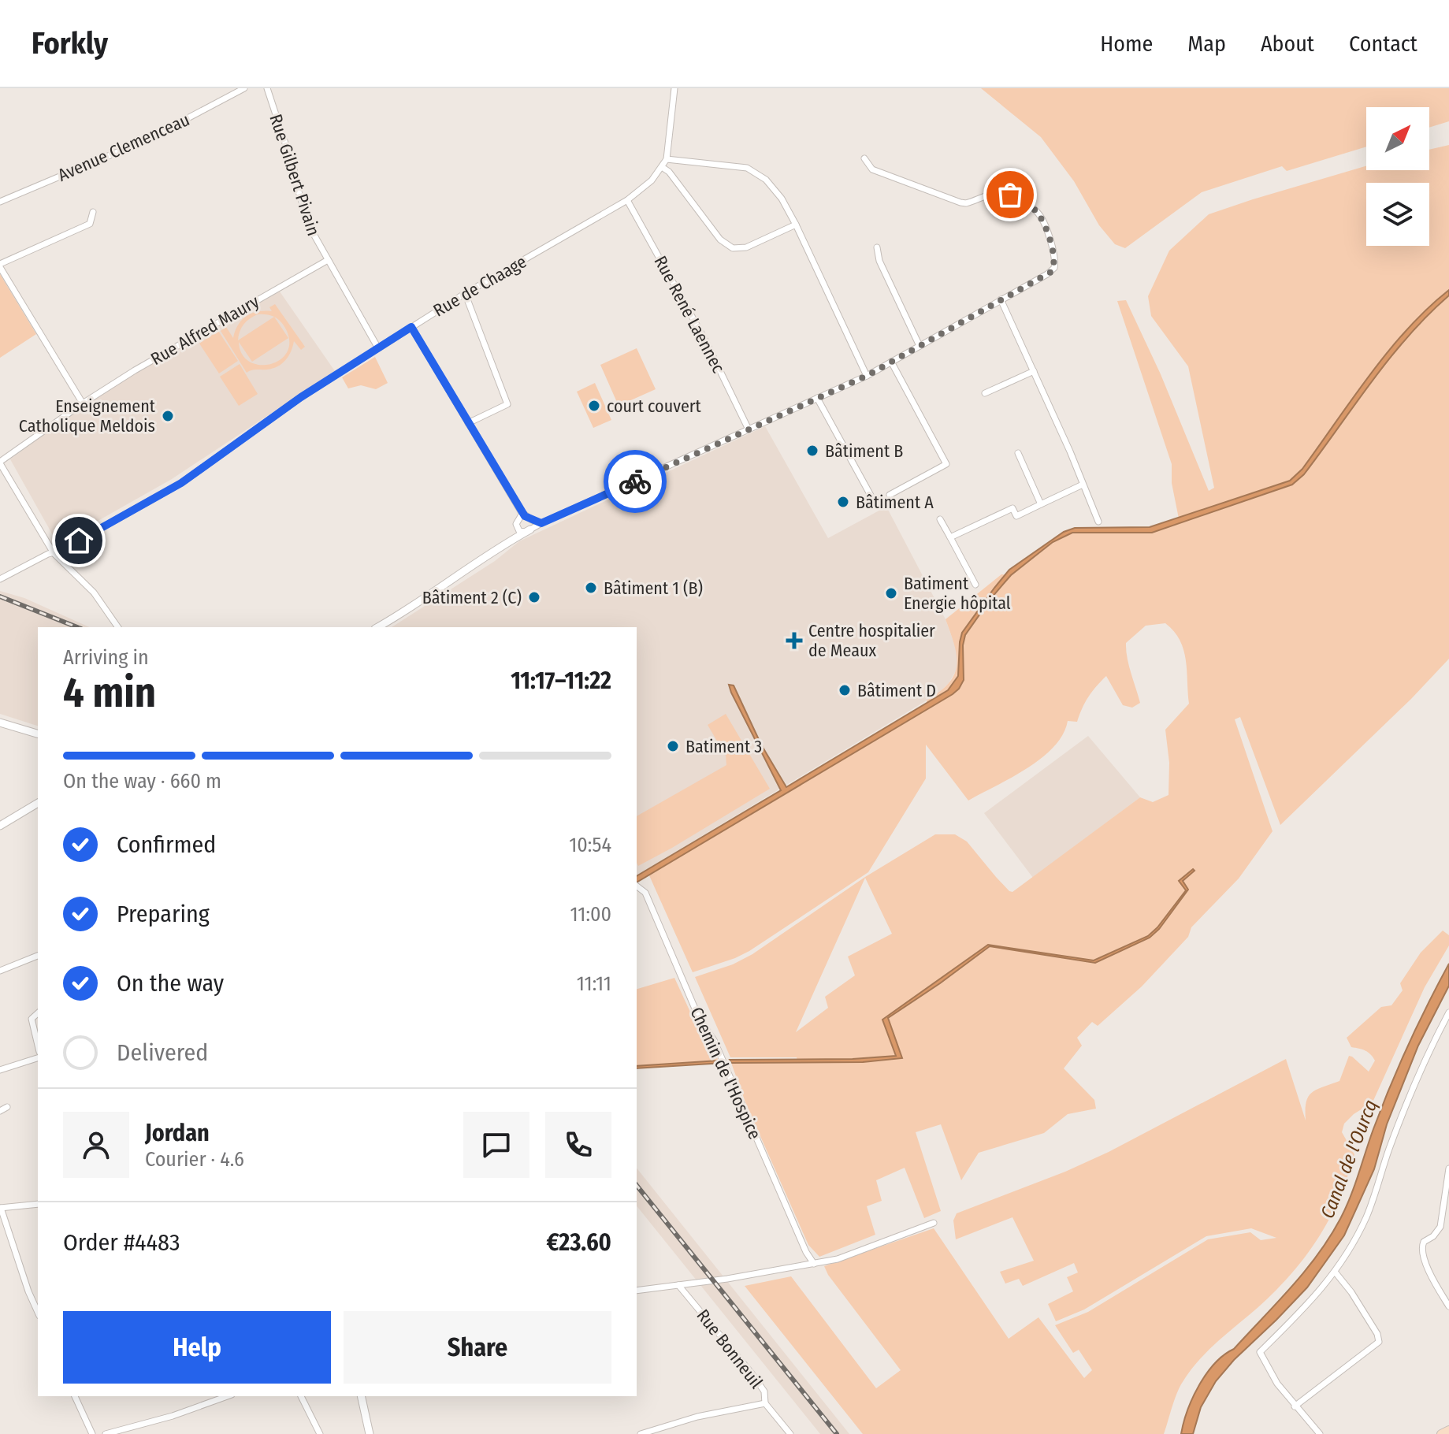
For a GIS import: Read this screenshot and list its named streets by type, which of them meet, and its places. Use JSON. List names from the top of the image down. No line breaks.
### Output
{"streets":{"street":["Avenue Clemenceau","Rue Gilbert Pivain","Rue de Chaage","Rue René Laennec","Rue Alfred Maury","Chemin de l'Hospice","Rue Bonneuil"]},"crossings":[["Rue Gilbert Pivain","Rue Alfred Maury"],["Rue de Chaage","Rue René Laennec"]],"water":["Canal de l'Ourcq"],"places":{"other":["court couvert","Enseignement Catholique Meldois","Bâtiment B","Bâtiment A","Bâtiment 1 (B)","Batiment Energie hôpital","Bâtiment 2 (C)","Bâtiment D","Batiment 3"],"health":["Centre hospitalier de Meaux"]},"north":"top right","page":{"header":"Forkly","nav":["Home","Map","About","Contact"],"heading":["4 min","Arriving in","11:17–11:22"],"panel":["Jordan","Courier · 4.6","Order #4483","€23.60"],"bar":"On the way · 660 m","list":[["Confirmed","10:54"],["Preparing","11:00"],["On the way","11:11"],"Delivered"],"buttons":["Help","Share"]}}
